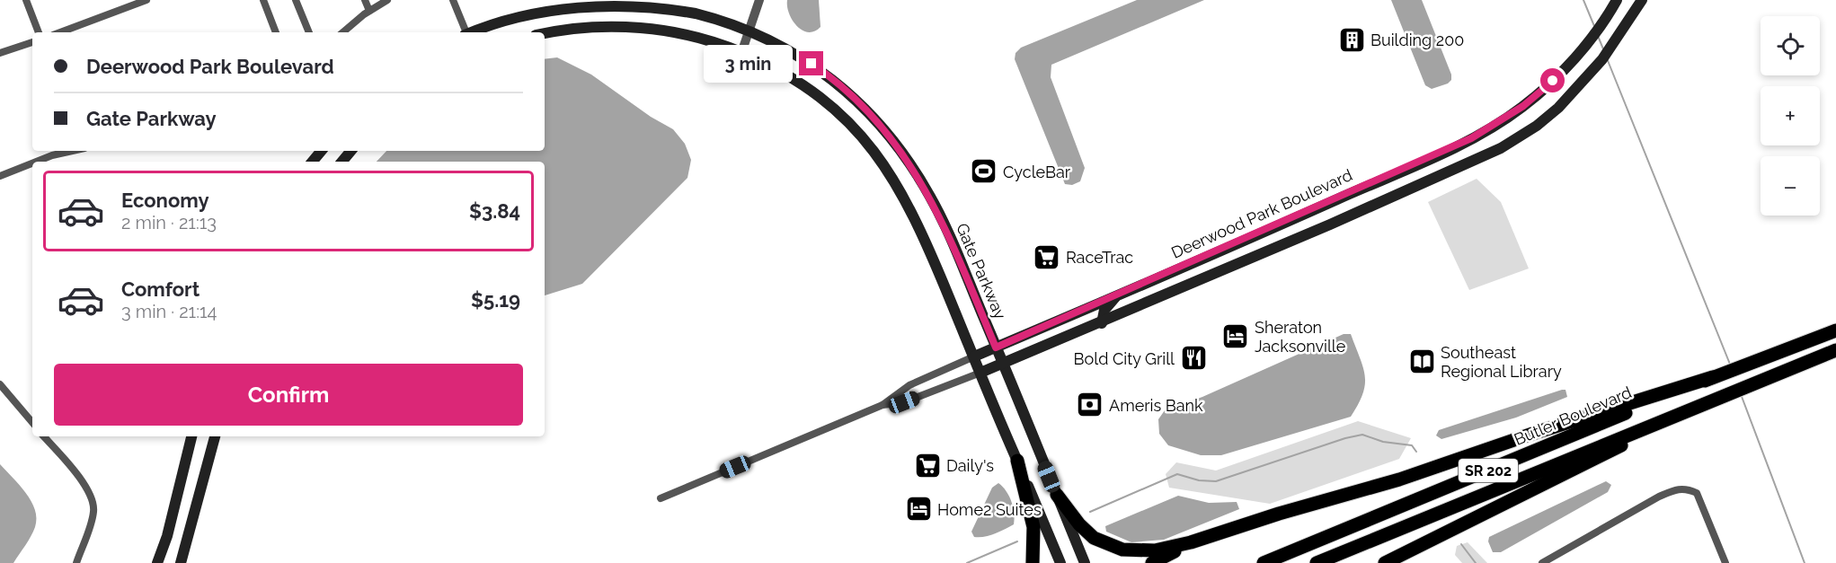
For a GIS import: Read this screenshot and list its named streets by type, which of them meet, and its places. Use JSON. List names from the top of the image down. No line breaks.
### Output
{"streets":{"highway":["Butler Boulevard","SR 202"],"main road":["Deerwood Park Boulevard","Gate Parkway"]},"crossings":[["Deerwood Park Boulevard","Gate Parkway"]],"places":{"building":["Building 200"],"sports":["CycleBar"],"supermarket":["RaceTrac","Daily's"],"hotel":["Sheraton Jacksonville","Home2 Suites"],"restaurant":["Bold City Grill"],"library":["Southeast Regional Library"],"bank":["Ameris Bank"]},"page":{"map_buttons":["+","−"],"banner":["Deerwood Park Boulevard","Gate Parkway"],"bubble":"3 min","list":[{"name":"Economy","note":"2 min · 21:13","value":"$3.84"},{"name":"Comfort","note":"3 min · 21:14","value":"$5.19"}],"buttons":"Confirm"}}
